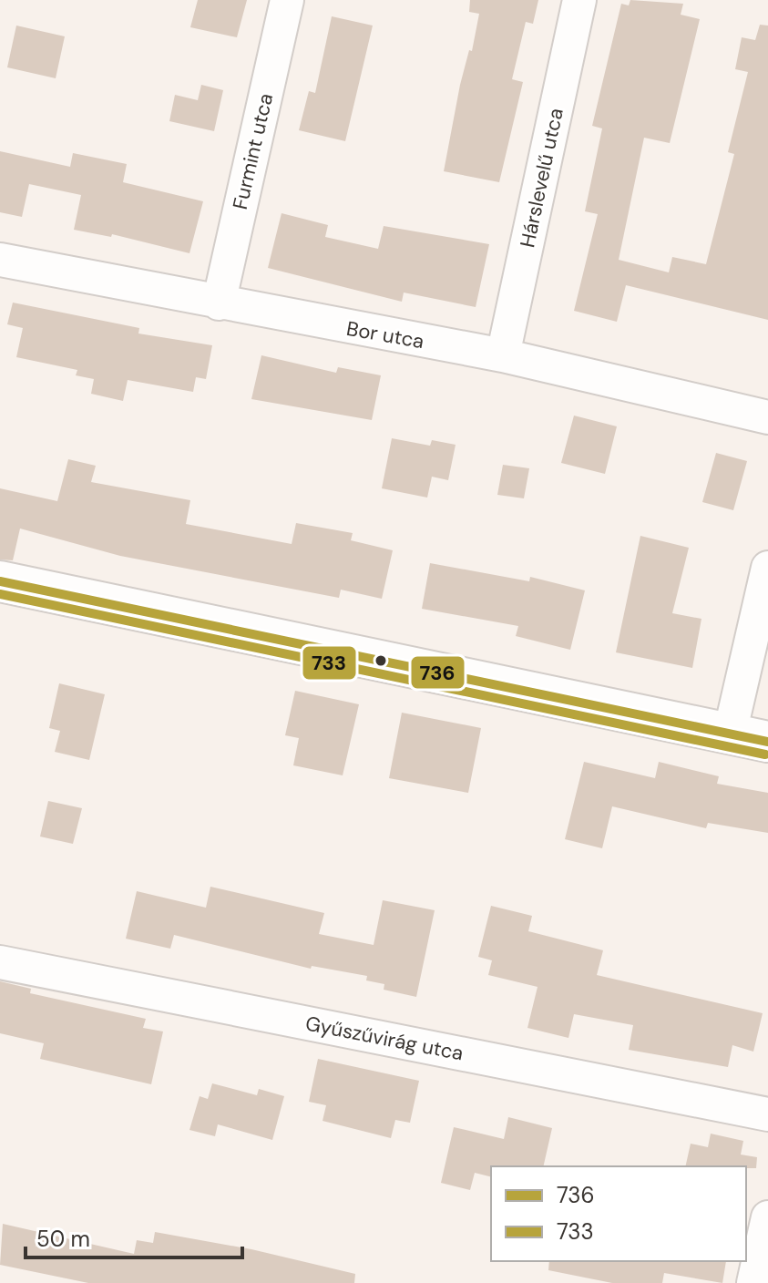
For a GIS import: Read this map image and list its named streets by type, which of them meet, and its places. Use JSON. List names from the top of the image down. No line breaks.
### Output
{"streets":{"street":["Furmint utca","Hárslevelű utca","Bor utca","Gyűszűvirág utca"]},"crossings":[["Furmint utca","Bor utca"],["Hárslevelű utca","Bor utca"]],"lines":["transit line 736","transit line 733"],"legend":["736","733"],"scale_bar":"50 m"}
